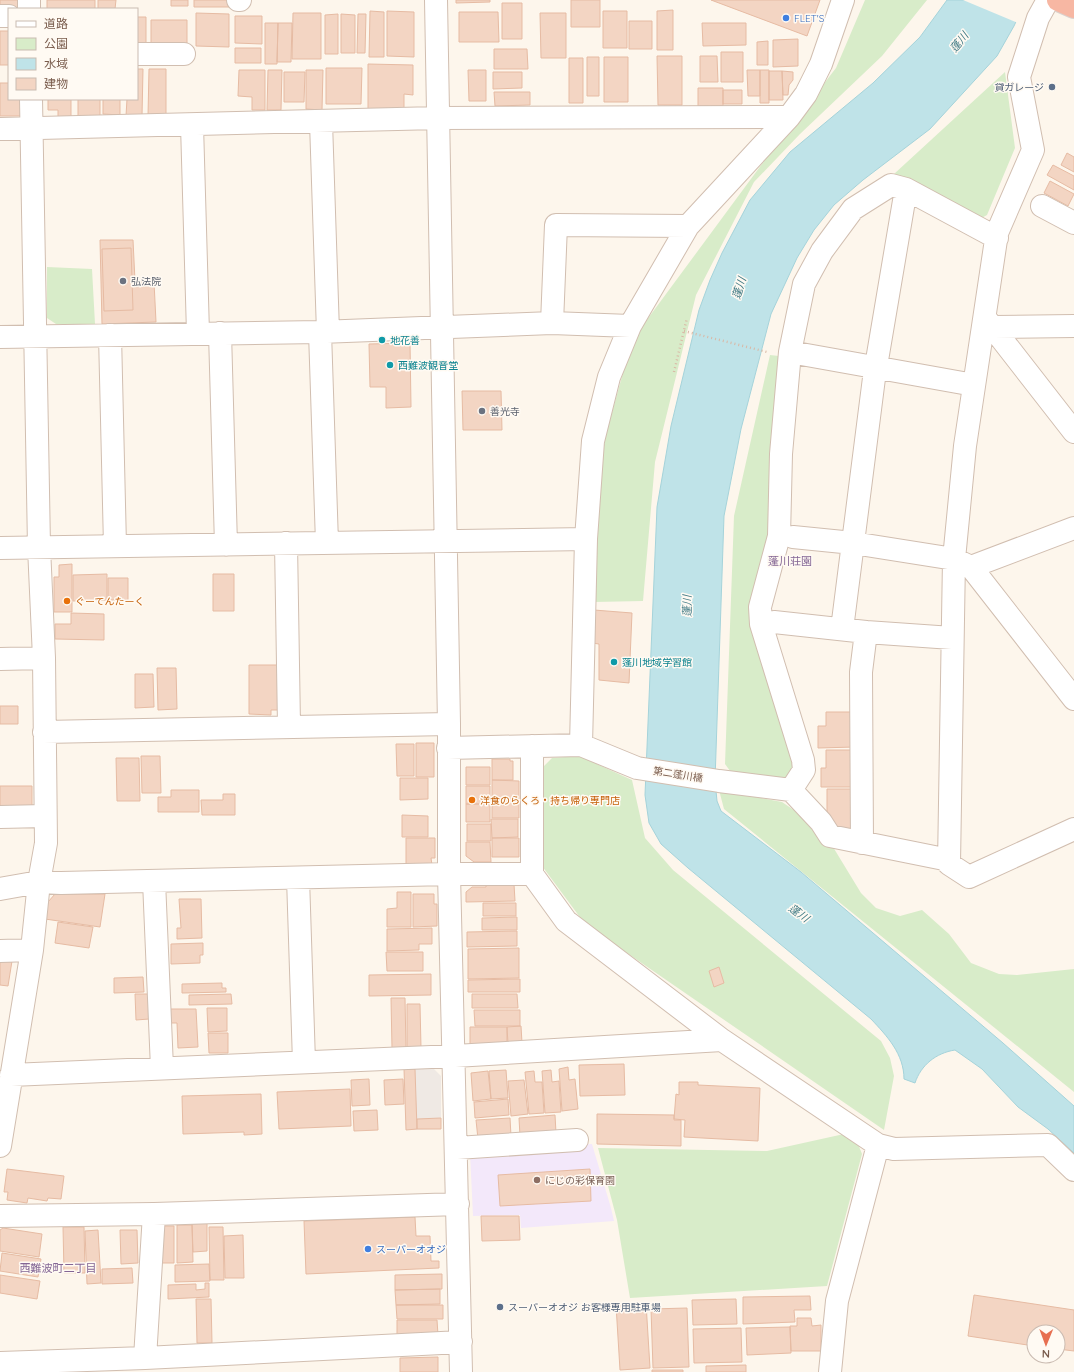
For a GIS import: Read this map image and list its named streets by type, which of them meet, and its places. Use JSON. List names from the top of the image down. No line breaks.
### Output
{"streets":{"street":["第二蓬川橋"]},"districts":["蓬川荘園","西難波町二丁目"],"water":["蓬川"],"places":["FLET'S","貸ガレージ","弘法院","地花善","西難波観音堂","善光寺","ぐーてんたーく","蓬川地域学習館","洋食のらくろ・持ち帰り専門店","にじの彩保育園","スーパーオオジ","スーパーオオジ お客様専用駐車場"],"legend":["道路","公園","水域","建物"],"north":"bottom"}
